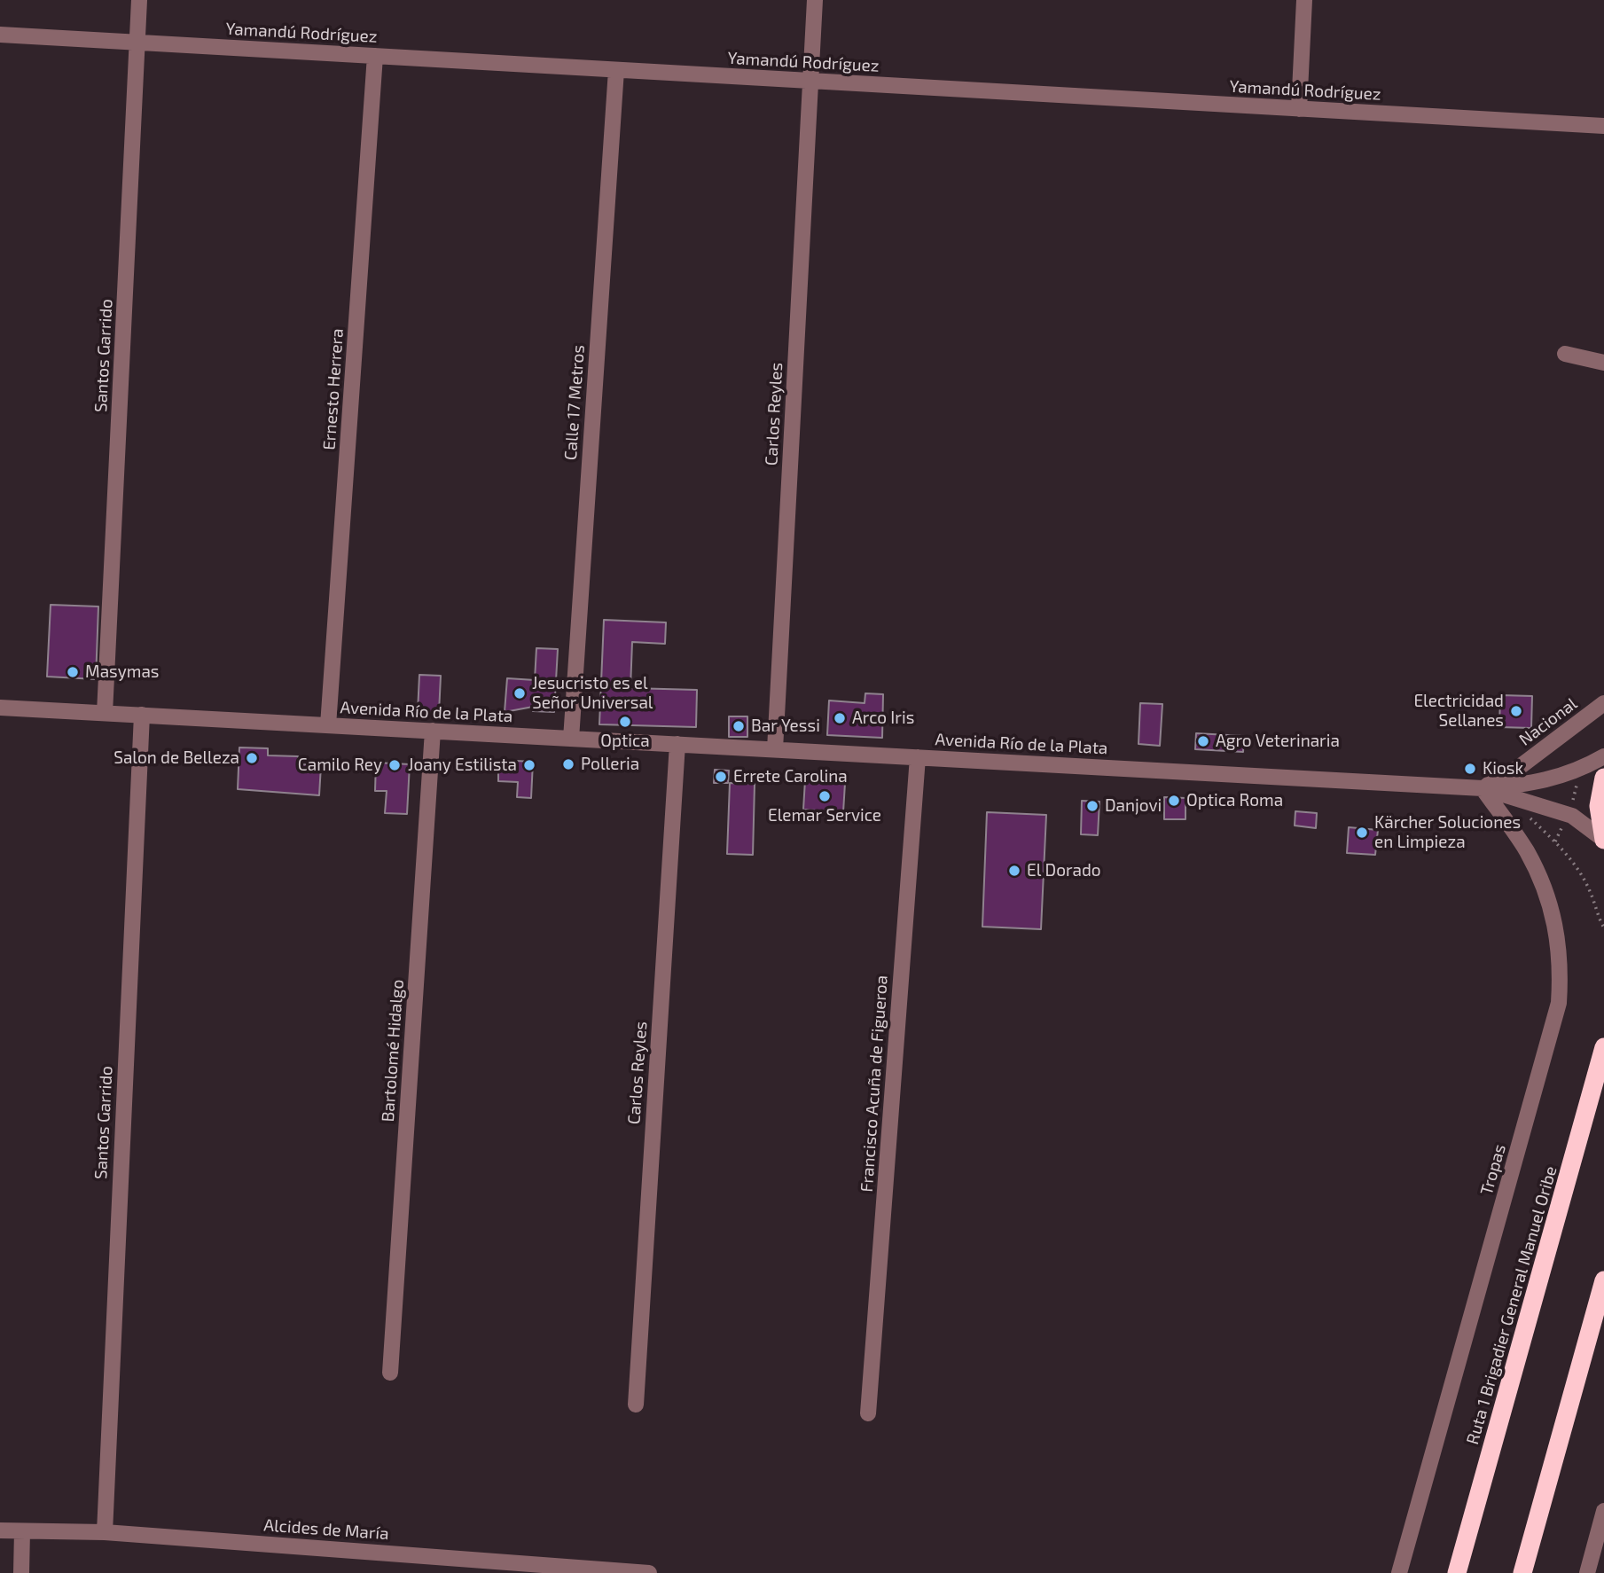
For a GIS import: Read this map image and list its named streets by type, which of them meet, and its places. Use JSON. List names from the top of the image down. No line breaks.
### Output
{"streets":{"highway":["Ruta 1 Brigadier General Manuel Oribe"],"street":["Yamandú Rodríguez","Santos Garrido","Ernesto Herrera","Calle 17 Metros","Carlos Reyles","Avenida Río de la Plata","Nacional","Bartolomé Hidalgo","Francisco Acuña de Figueroa","Tropas","Alcides de María"]},"crossings":[["Yamandú Rodríguez","Santos Garrido"],["Yamandú Rodríguez","Ernesto Herrera"],["Yamandú Rodríguez","Calle 17 Metros"],["Yamandú Rodríguez","Carlos Reyles"],["Santos Garrido","Avenida Río de la Plata"],["Santos Garrido","Alcides de María"],["Ernesto Herrera","Avenida Río de la Plata"],["Calle 17 Metros","Avenida Río de la Plata"],["Carlos Reyles","Avenida Río de la Plata"],["Avenida Río de la Plata","Nacional"],["Avenida Río de la Plata","Bartolomé Hidalgo"],["Avenida Río de la Plata","Francisco Acuña de Figueroa"],["Avenida Río de la Plata","Tropas"],["Nacional","Tropas"]],"places":["Masymas","Jesucristo es el Señor Universal","Electricidad Sellanes","Arco Iris","Optica","Bar Yessi","Agro Veterinaria","Salon de Belleza","Polleria","Camilo Rey","Joany Estilista","Kiosk","Errete Carolina","Elemar Service","Optica Roma","Danjovi","Kärcher Soluciones en Limpieza","El Dorado"]}
